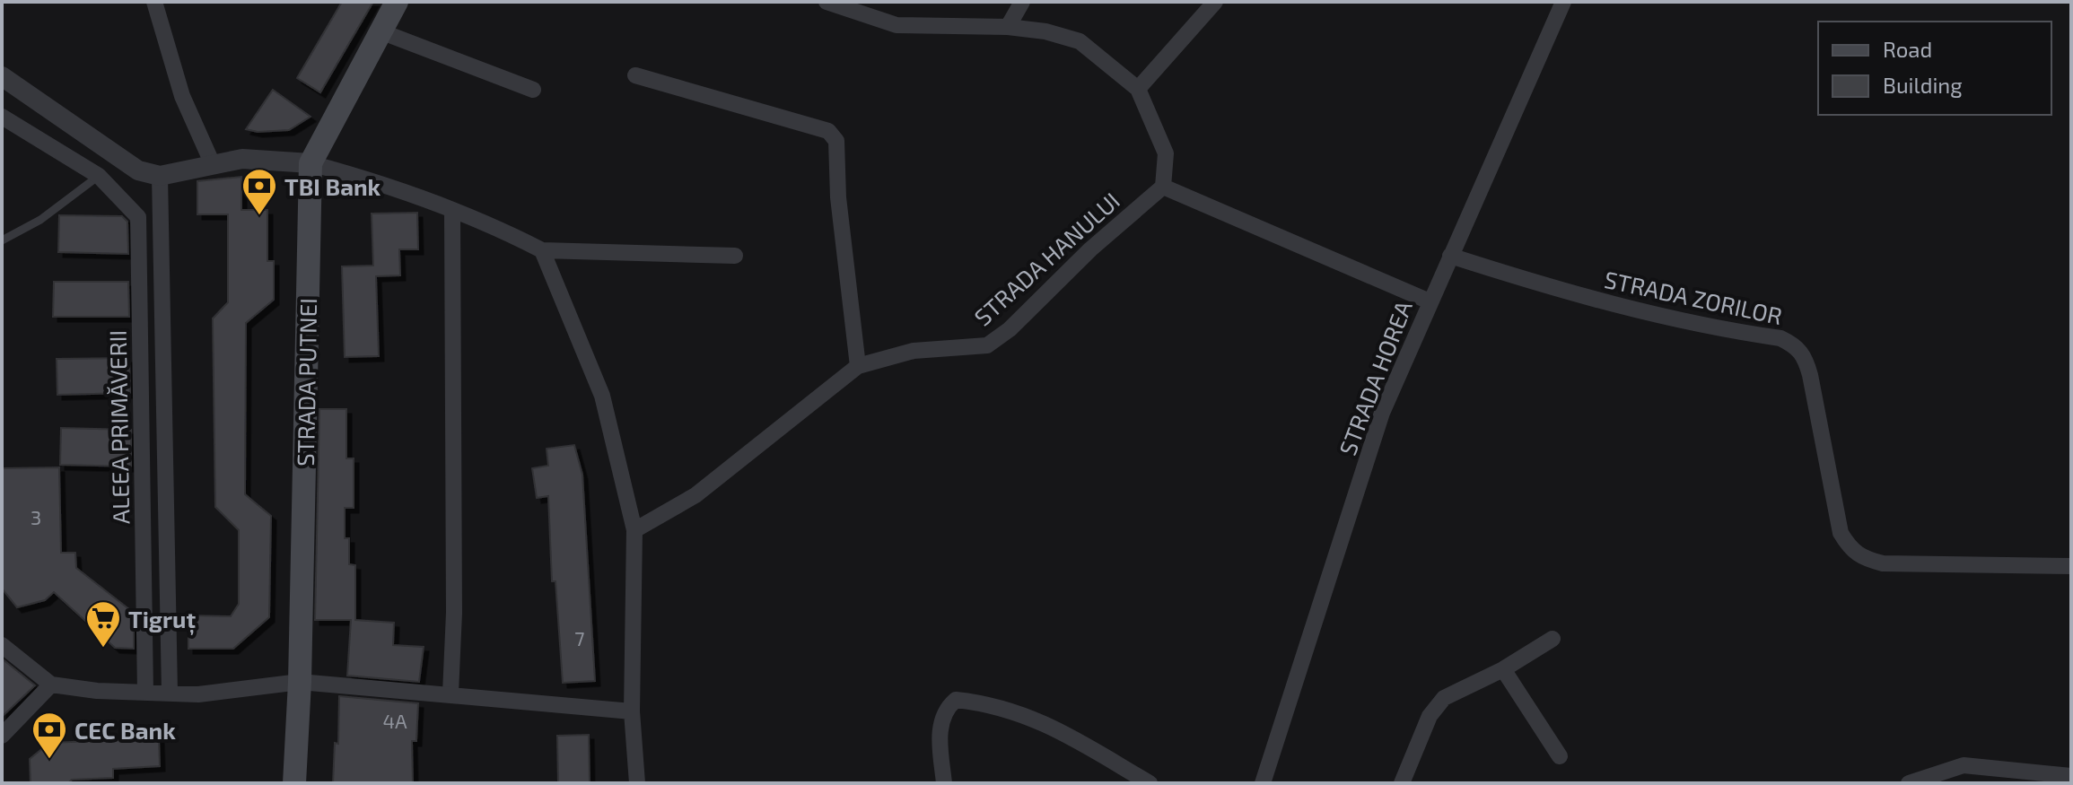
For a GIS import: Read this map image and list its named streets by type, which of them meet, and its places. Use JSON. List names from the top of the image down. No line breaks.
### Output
{"streets":{"main road":["STRADA PUTNEI"],"street":["STRADA HANULUI","STRADA ZORILOR","STRADA HOREA","ALEEA PRIMĂVERII"]},"crossings":[["STRADA ZORILOR","STRADA HOREA"]],"places":{"bank":["TBI Bank","CEC Bank"],"supermarket":["Tigruț"]},"house_numbers":["3","7","4A"],"legend":["Road","Building"]}
